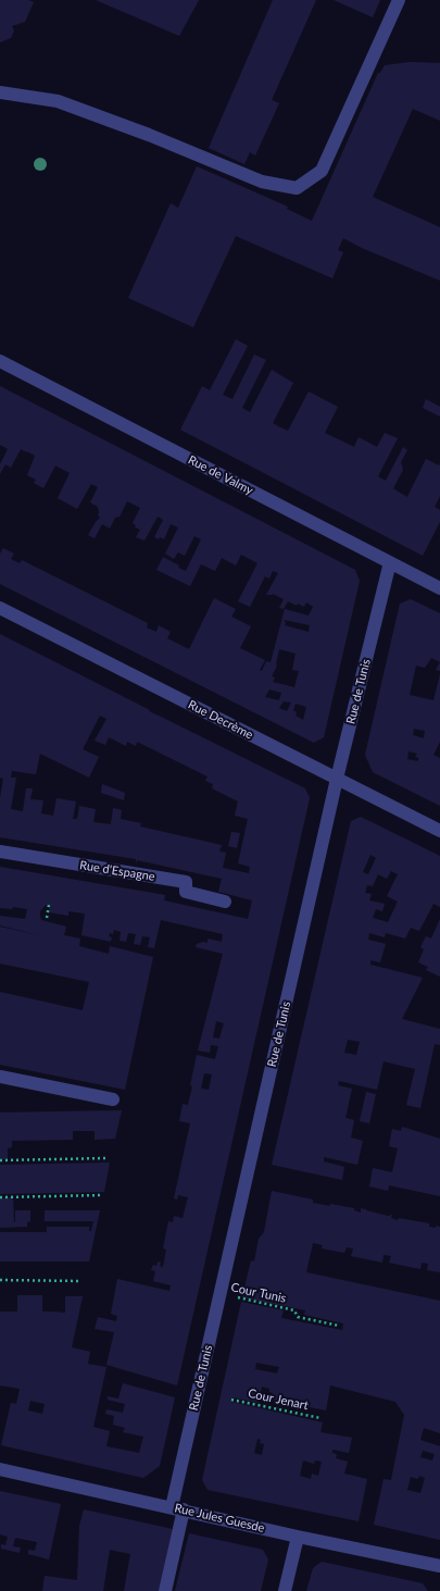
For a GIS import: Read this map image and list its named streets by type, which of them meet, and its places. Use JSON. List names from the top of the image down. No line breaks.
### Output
{"streets":{"street":["Rue de Valmy","Rue de Tunis","Rue Decrème","Rue d'Espagne","Rue Jules Guesde"],"path":["Cour Tunis","Cour Jenart"]},"crossings":[["Rue de Valmy","Rue de Tunis"],["Rue de Tunis","Rue Decrème"],["Rue de Tunis","Cour Tunis"],["Rue de Tunis","Rue Jules Guesde"]]}
